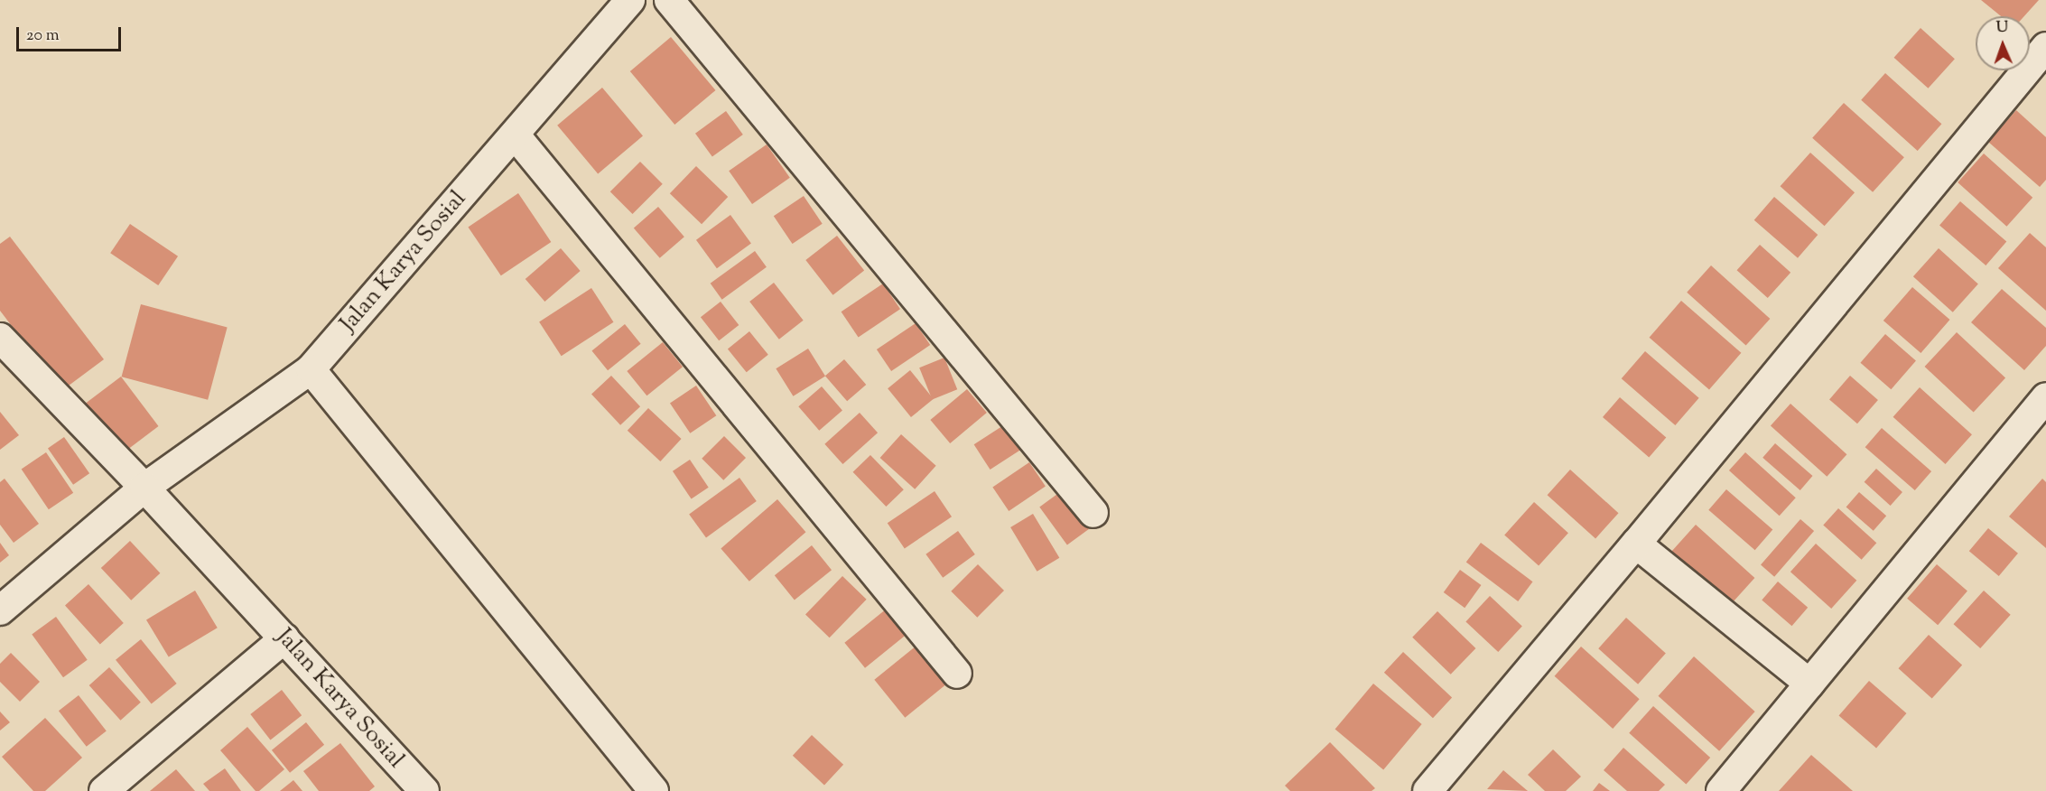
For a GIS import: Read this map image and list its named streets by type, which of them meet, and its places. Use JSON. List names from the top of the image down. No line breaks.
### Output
{"streets":{"street":["Jalan Karya Sosial"]},"scale_bar":"20 m","north":"top"}
